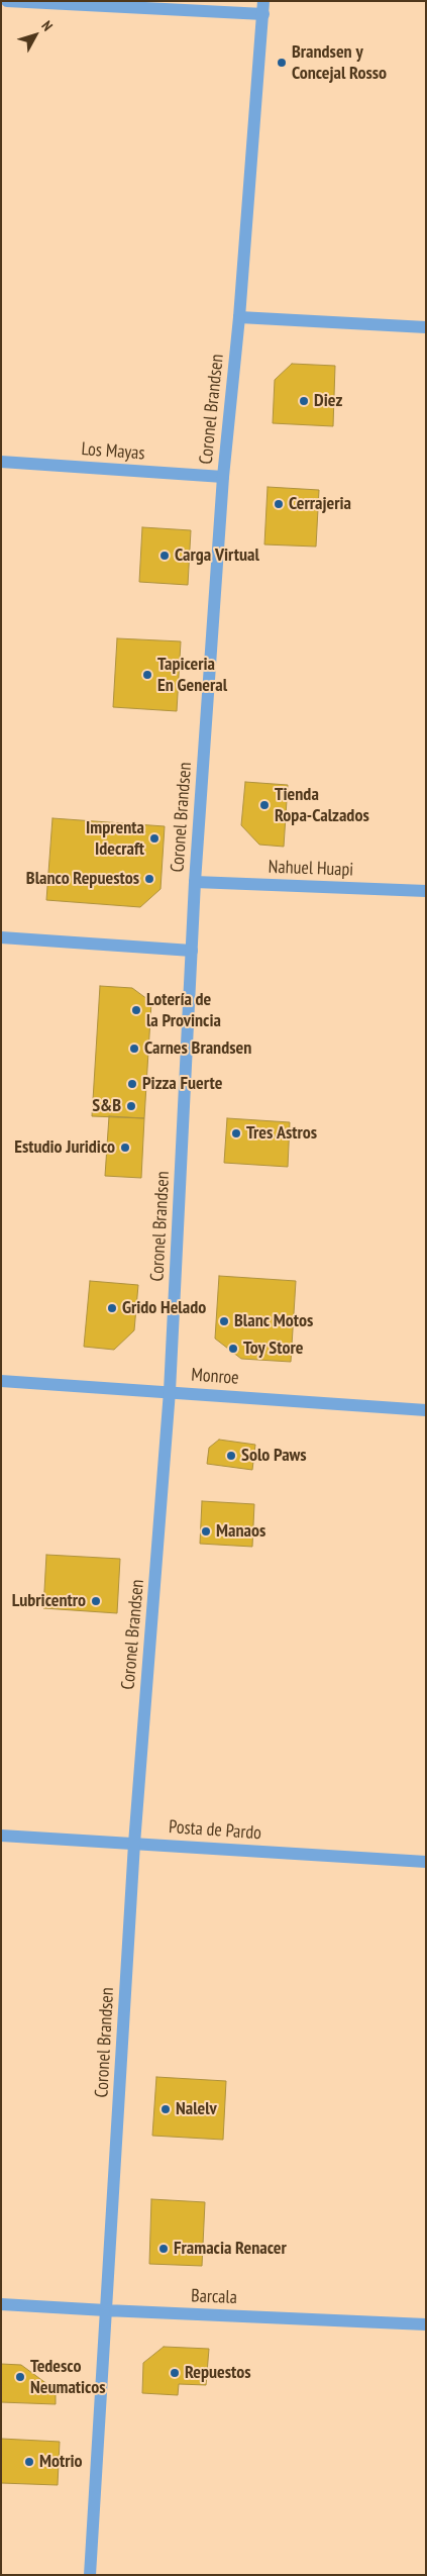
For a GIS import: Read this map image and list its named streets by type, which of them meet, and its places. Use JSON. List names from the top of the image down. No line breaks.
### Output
{"streets":{"street":["Coronel Brandsen","Los Mayas","Nahuel Huapi","Monroe","Posta de Pardo","Barcala"]},"crossings":[["Coronel Brandsen","Los Mayas"],["Coronel Brandsen","Nahuel Huapi"],["Coronel Brandsen","Monroe"],["Coronel Brandsen","Posta de Pardo"],["Coronel Brandsen","Barcala"]],"places":["Brandsen y Concejal Rosso","Diez","Cerrajeria","Carga Virtual","Tapiceria En General","Tienda Ropa-Calzados","Imprenta Idecraft","Blanco Repuestos","Lotería de la Provincia","Carnes Brandsen","Pizza Fuerte","S&B","Tres Astros","Estudio Juridico","Grido Helado","Blanc Motos","Toy Store","Solo Paws","Manaos","Lubricentro","Nalelv","Framacia Renacer","Repuestos","Tedesco Neumaticos","Motrio"],"north":"top right"}
